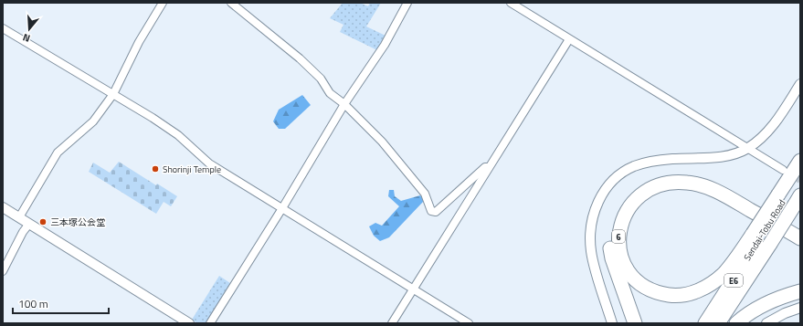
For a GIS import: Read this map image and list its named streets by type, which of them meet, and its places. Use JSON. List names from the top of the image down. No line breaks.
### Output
{"streets":{"highway":["Sendai-Tobu Road","6","E6"]},"crossings":[["Sendai-Tobu Road","6"]],"places":["Shorinji Temple","三本塚公会堂"],"scale_bar":"100 m","north":"bottom"}
